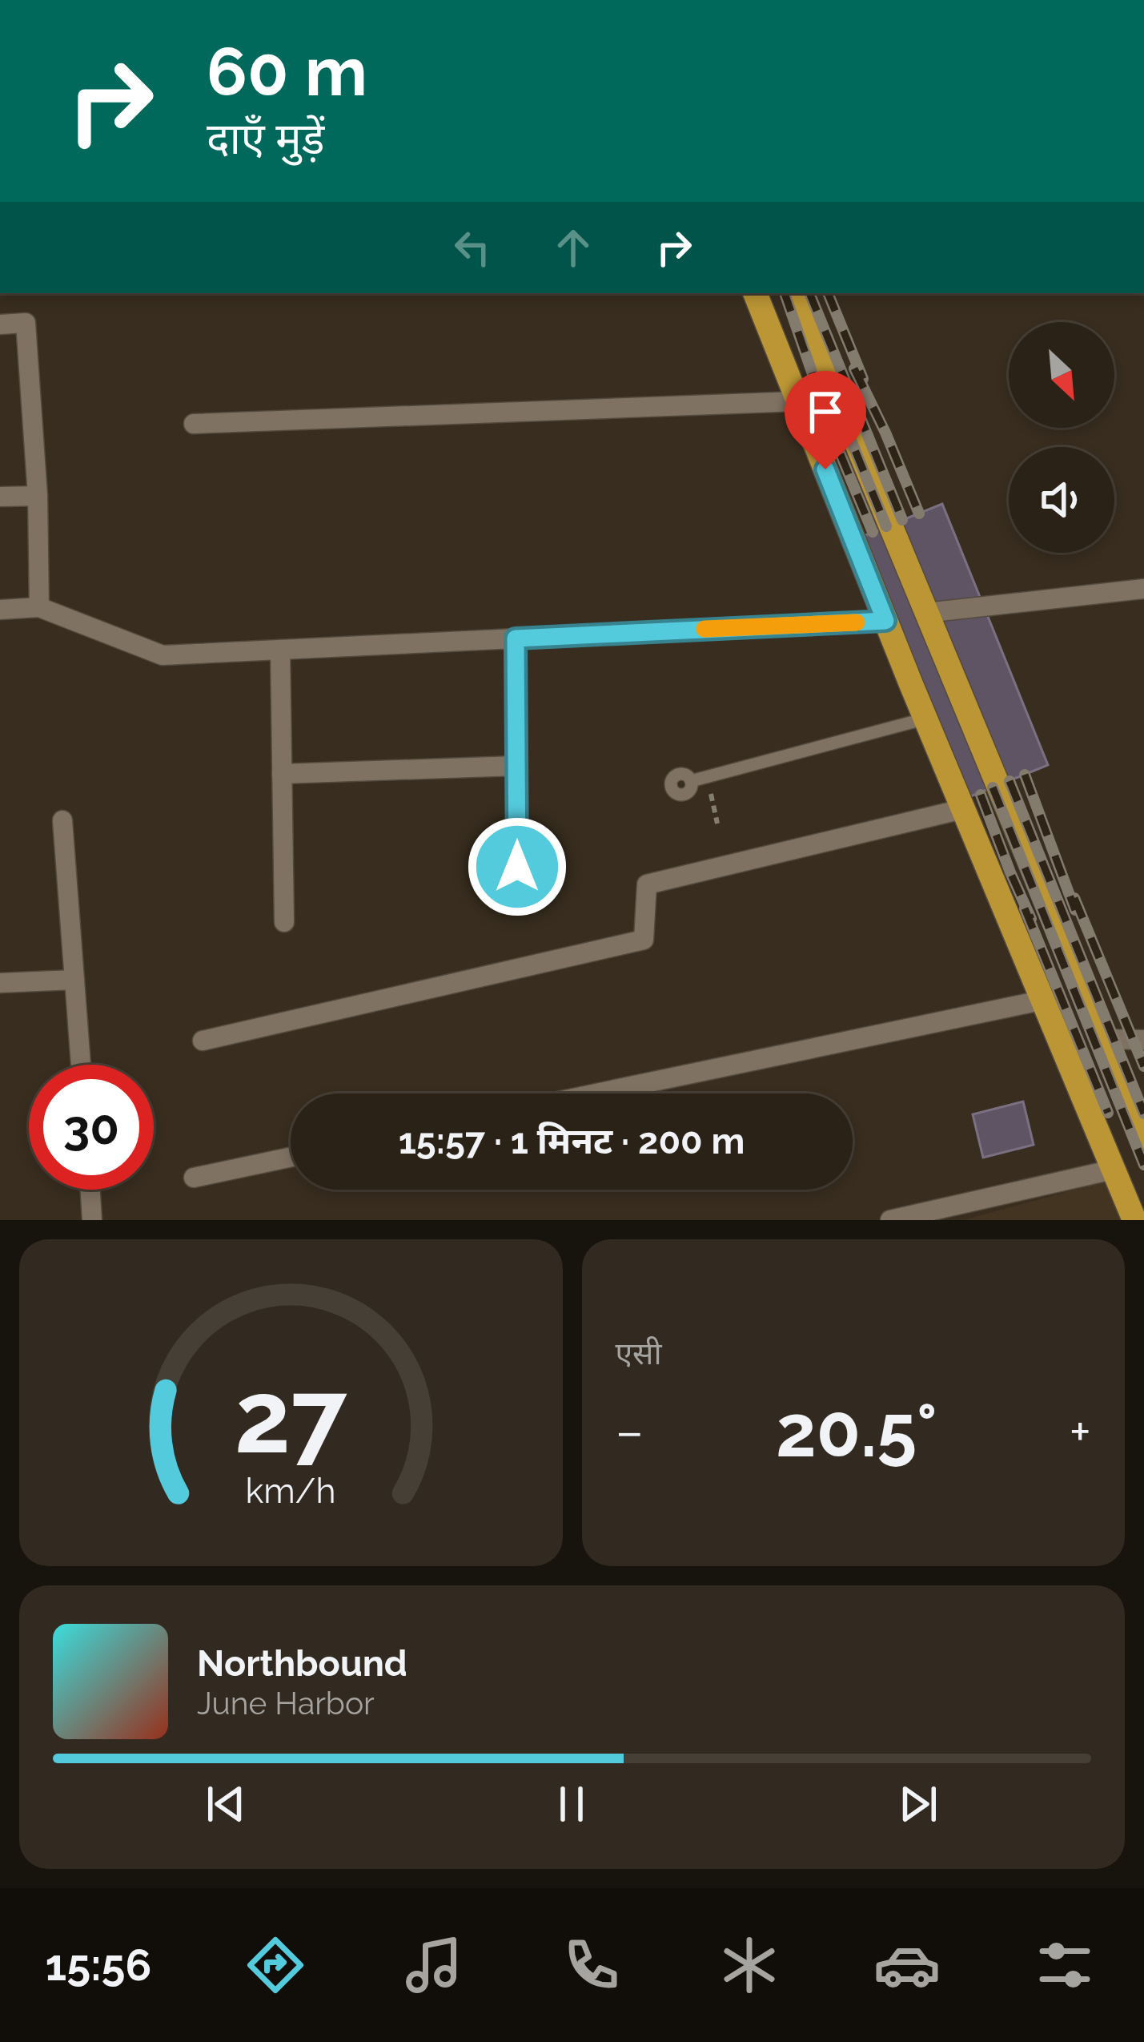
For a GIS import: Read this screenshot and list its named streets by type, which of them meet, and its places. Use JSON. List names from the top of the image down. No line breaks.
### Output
{"north":"bottom right","page":{"turn":["60 m","दाएँ मुड़ें"],"limit":"30","trip":"15:57 · 1 मिनट · 200 m","tile":"एसी","heat":["−","20.5°","+"],"song":["Northbound","June Harbor"],"tabs":"15:56","gauge":["27","km/h"]}}
